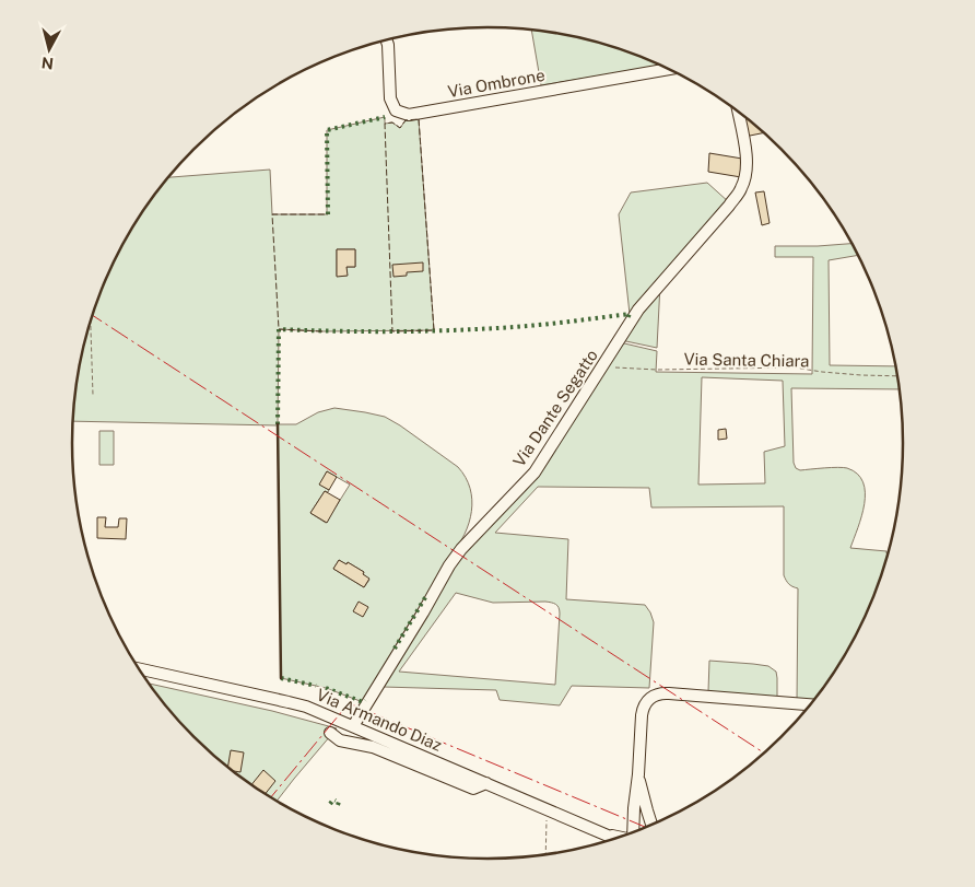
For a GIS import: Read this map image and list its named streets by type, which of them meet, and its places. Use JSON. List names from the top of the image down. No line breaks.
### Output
{"streets":{"street":["Via Ombrone","Via Dante Segatto","Via Armando Diaz"],"path":["Via Santa Chiara"]},"crossings":[["Via Dante Segatto","Via Armando Diaz"]],"north":"bottom"}
